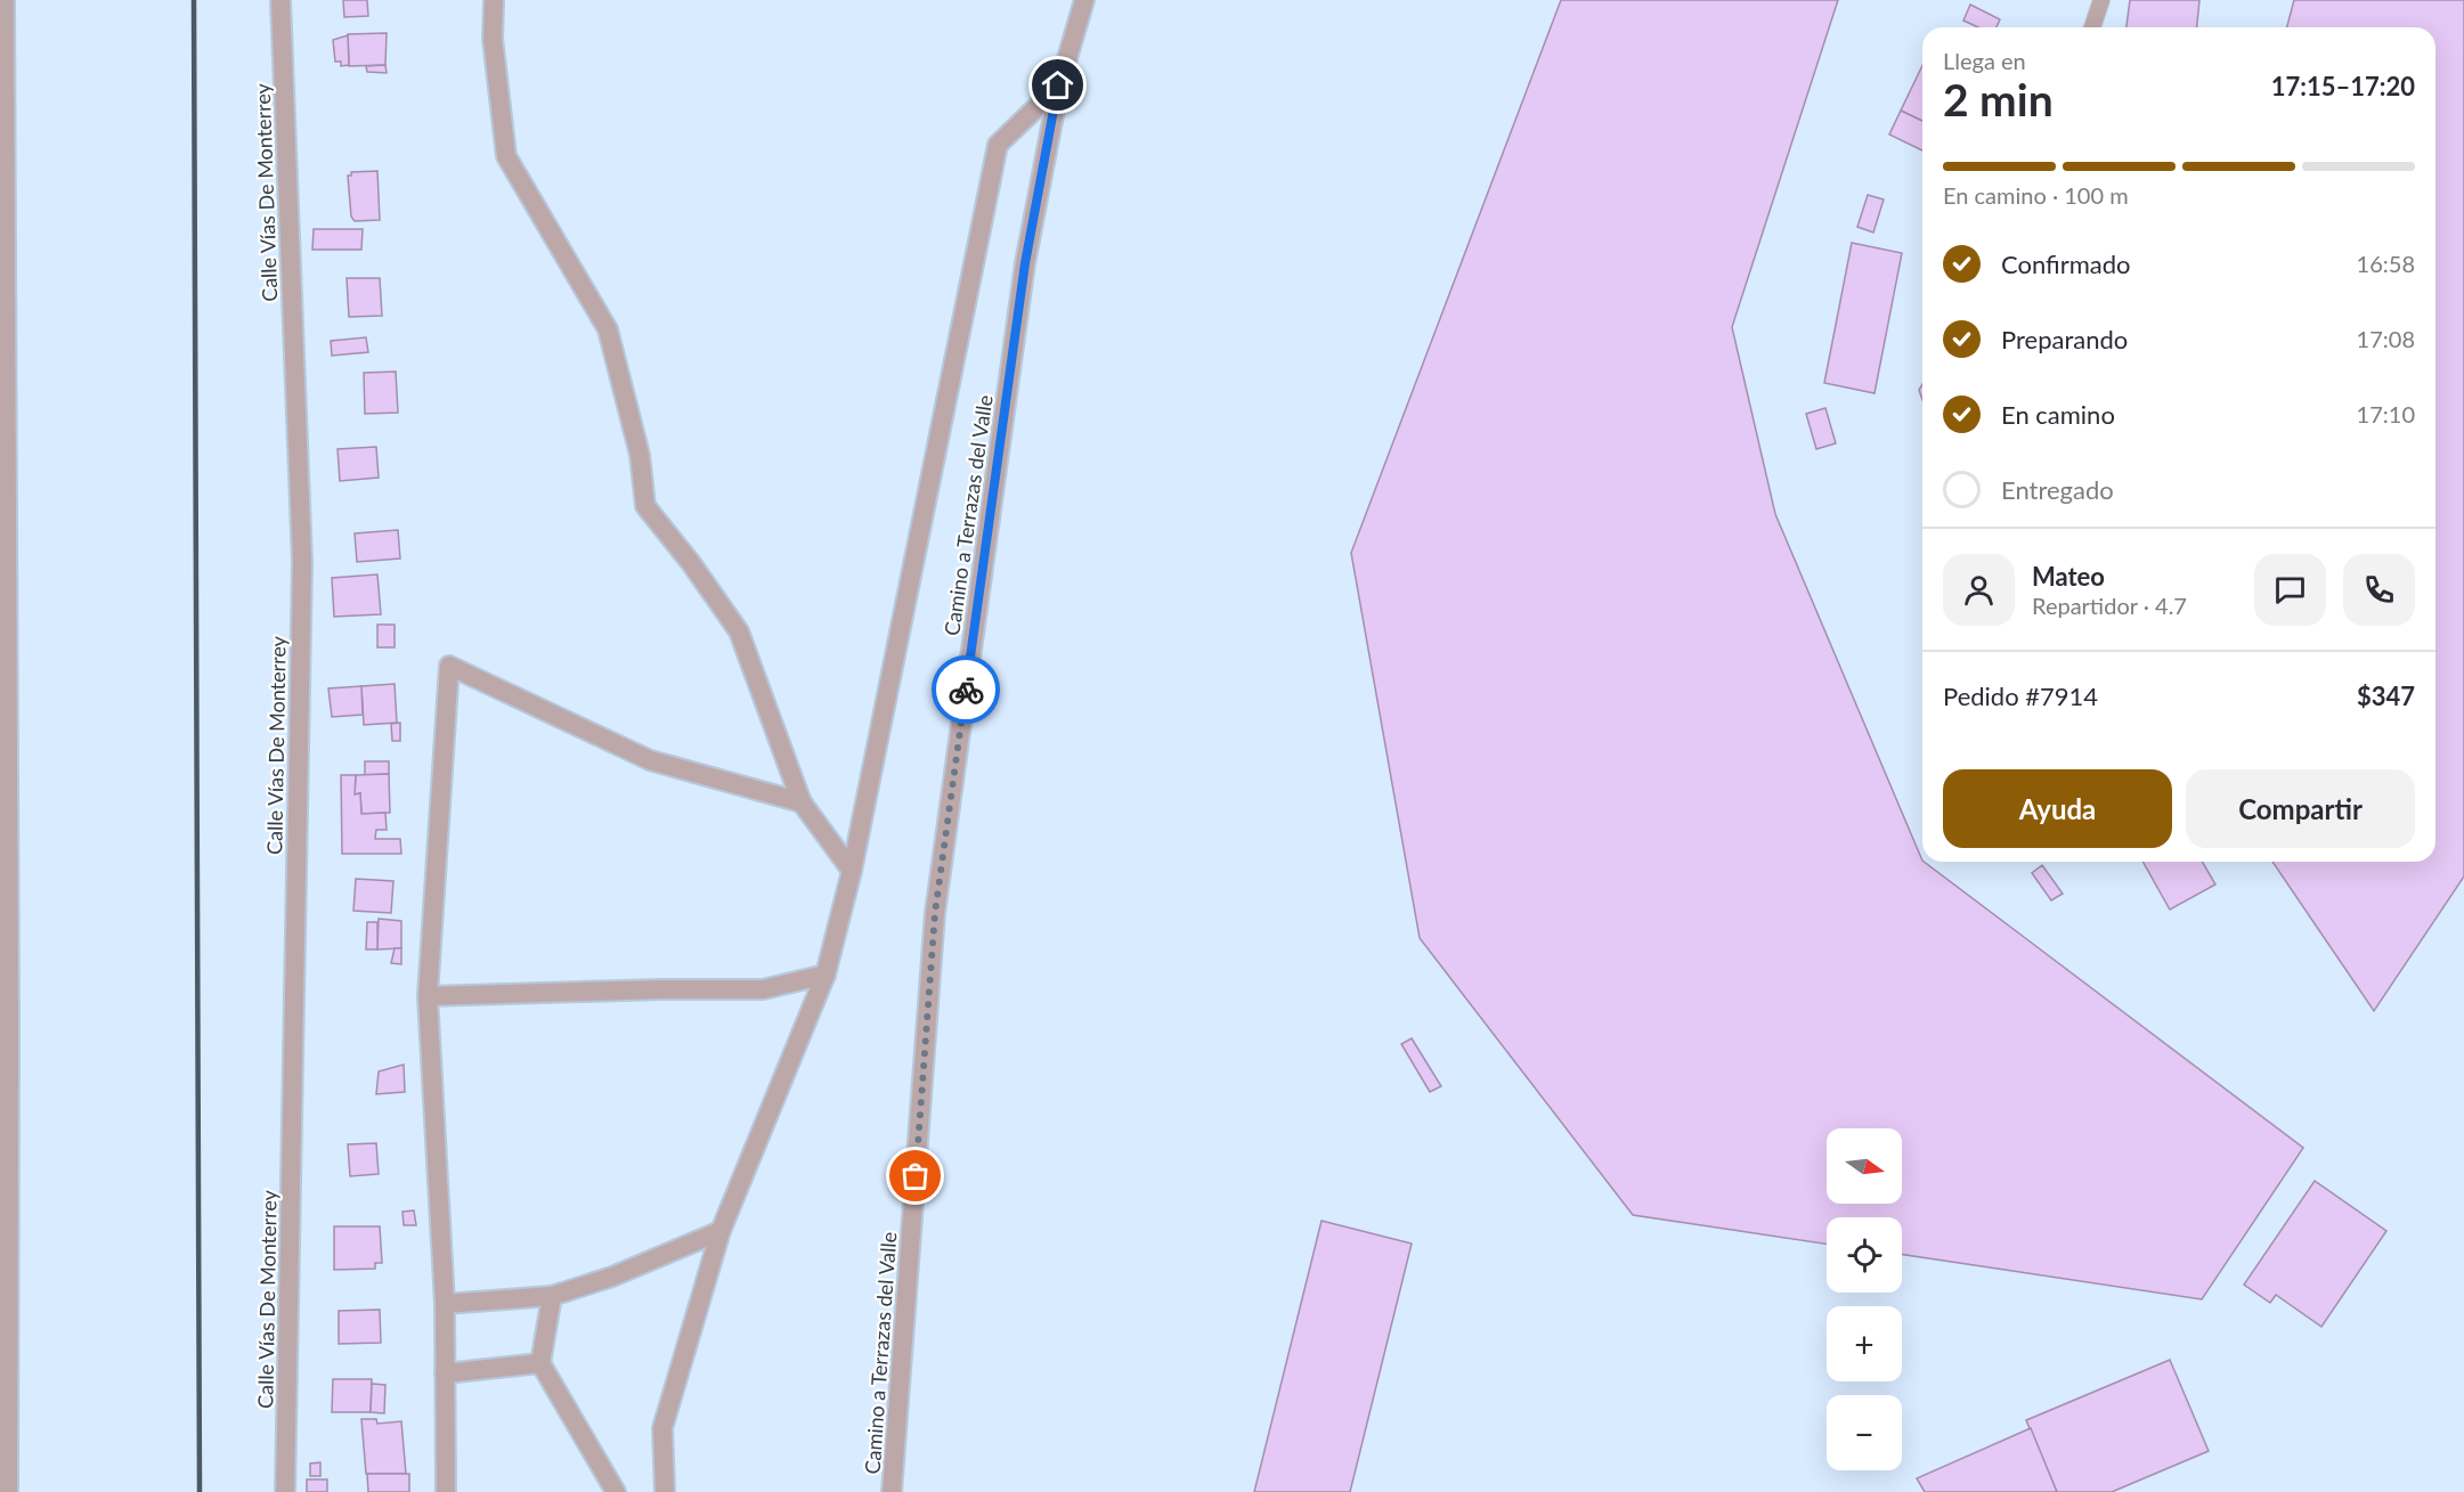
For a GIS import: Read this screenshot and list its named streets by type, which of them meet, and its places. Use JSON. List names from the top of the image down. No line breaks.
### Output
{"streets":{"street":["Calle Vías De Monterrey","Camino a Terrazas del Valle"]},"north":"right","page":{"heading":["2 min","Llega en","17:15–17:20"],"panel":["Mateo","Repartidor · 4.7","Pedido #7914","$347"],"bar":"En camino · 100 m","list":[["Confirmado","16:58"],["Preparando","17:08"],["En camino","17:10"],"Entregado"],"buttons":["Ayuda","Compartir"],"map_buttons":["+","−"]}}
